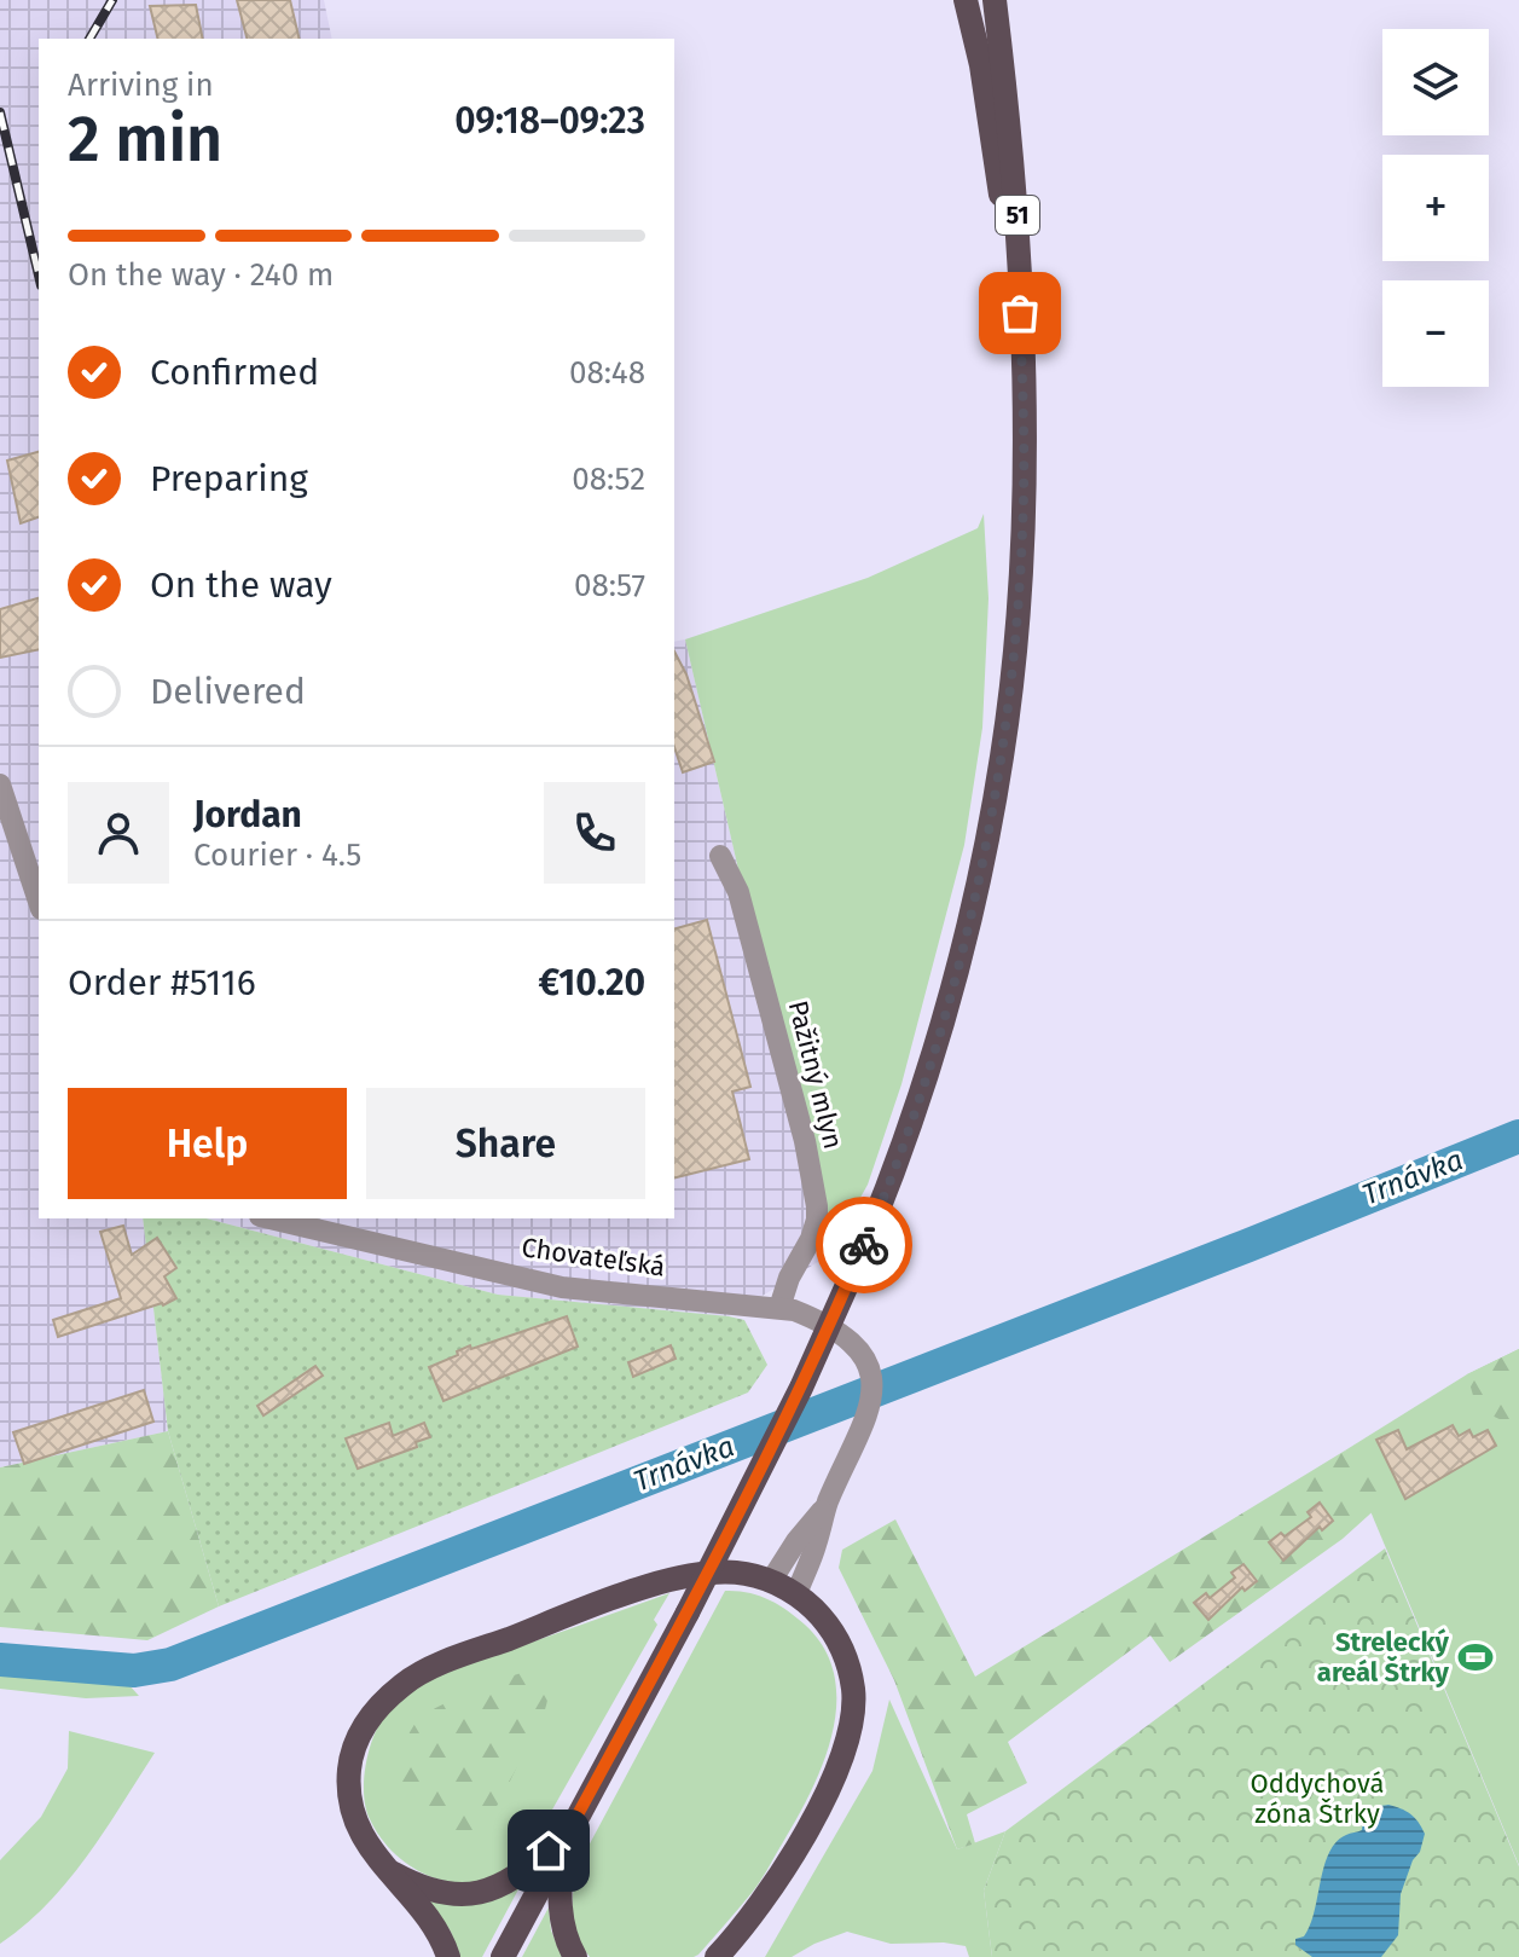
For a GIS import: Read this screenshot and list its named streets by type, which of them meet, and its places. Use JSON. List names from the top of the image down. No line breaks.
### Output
{"streets":{"main road":["51"],"street":["Pažitný mlyn","Chovateľská"]},"crossings":[["Pažitný mlyn","Chovateľská"]],"water":["Trnávka"],"parks":["Oddychová zóna Štrky"],"places":{"sports":["Strelecký areál Štrky"]},"page":{"map_buttons":["+","−"],"heading":["2 min","Arriving in","09:18–09:23"],"panel":["Jordan","Courier · 4.5","Order #5116","€10.20"],"bar":"On the way · 240 m","list":[["Confirmed","08:48"],["Preparing","08:52"],["On the way","08:57"],"Delivered"],"buttons":["Help","Share"]}}
